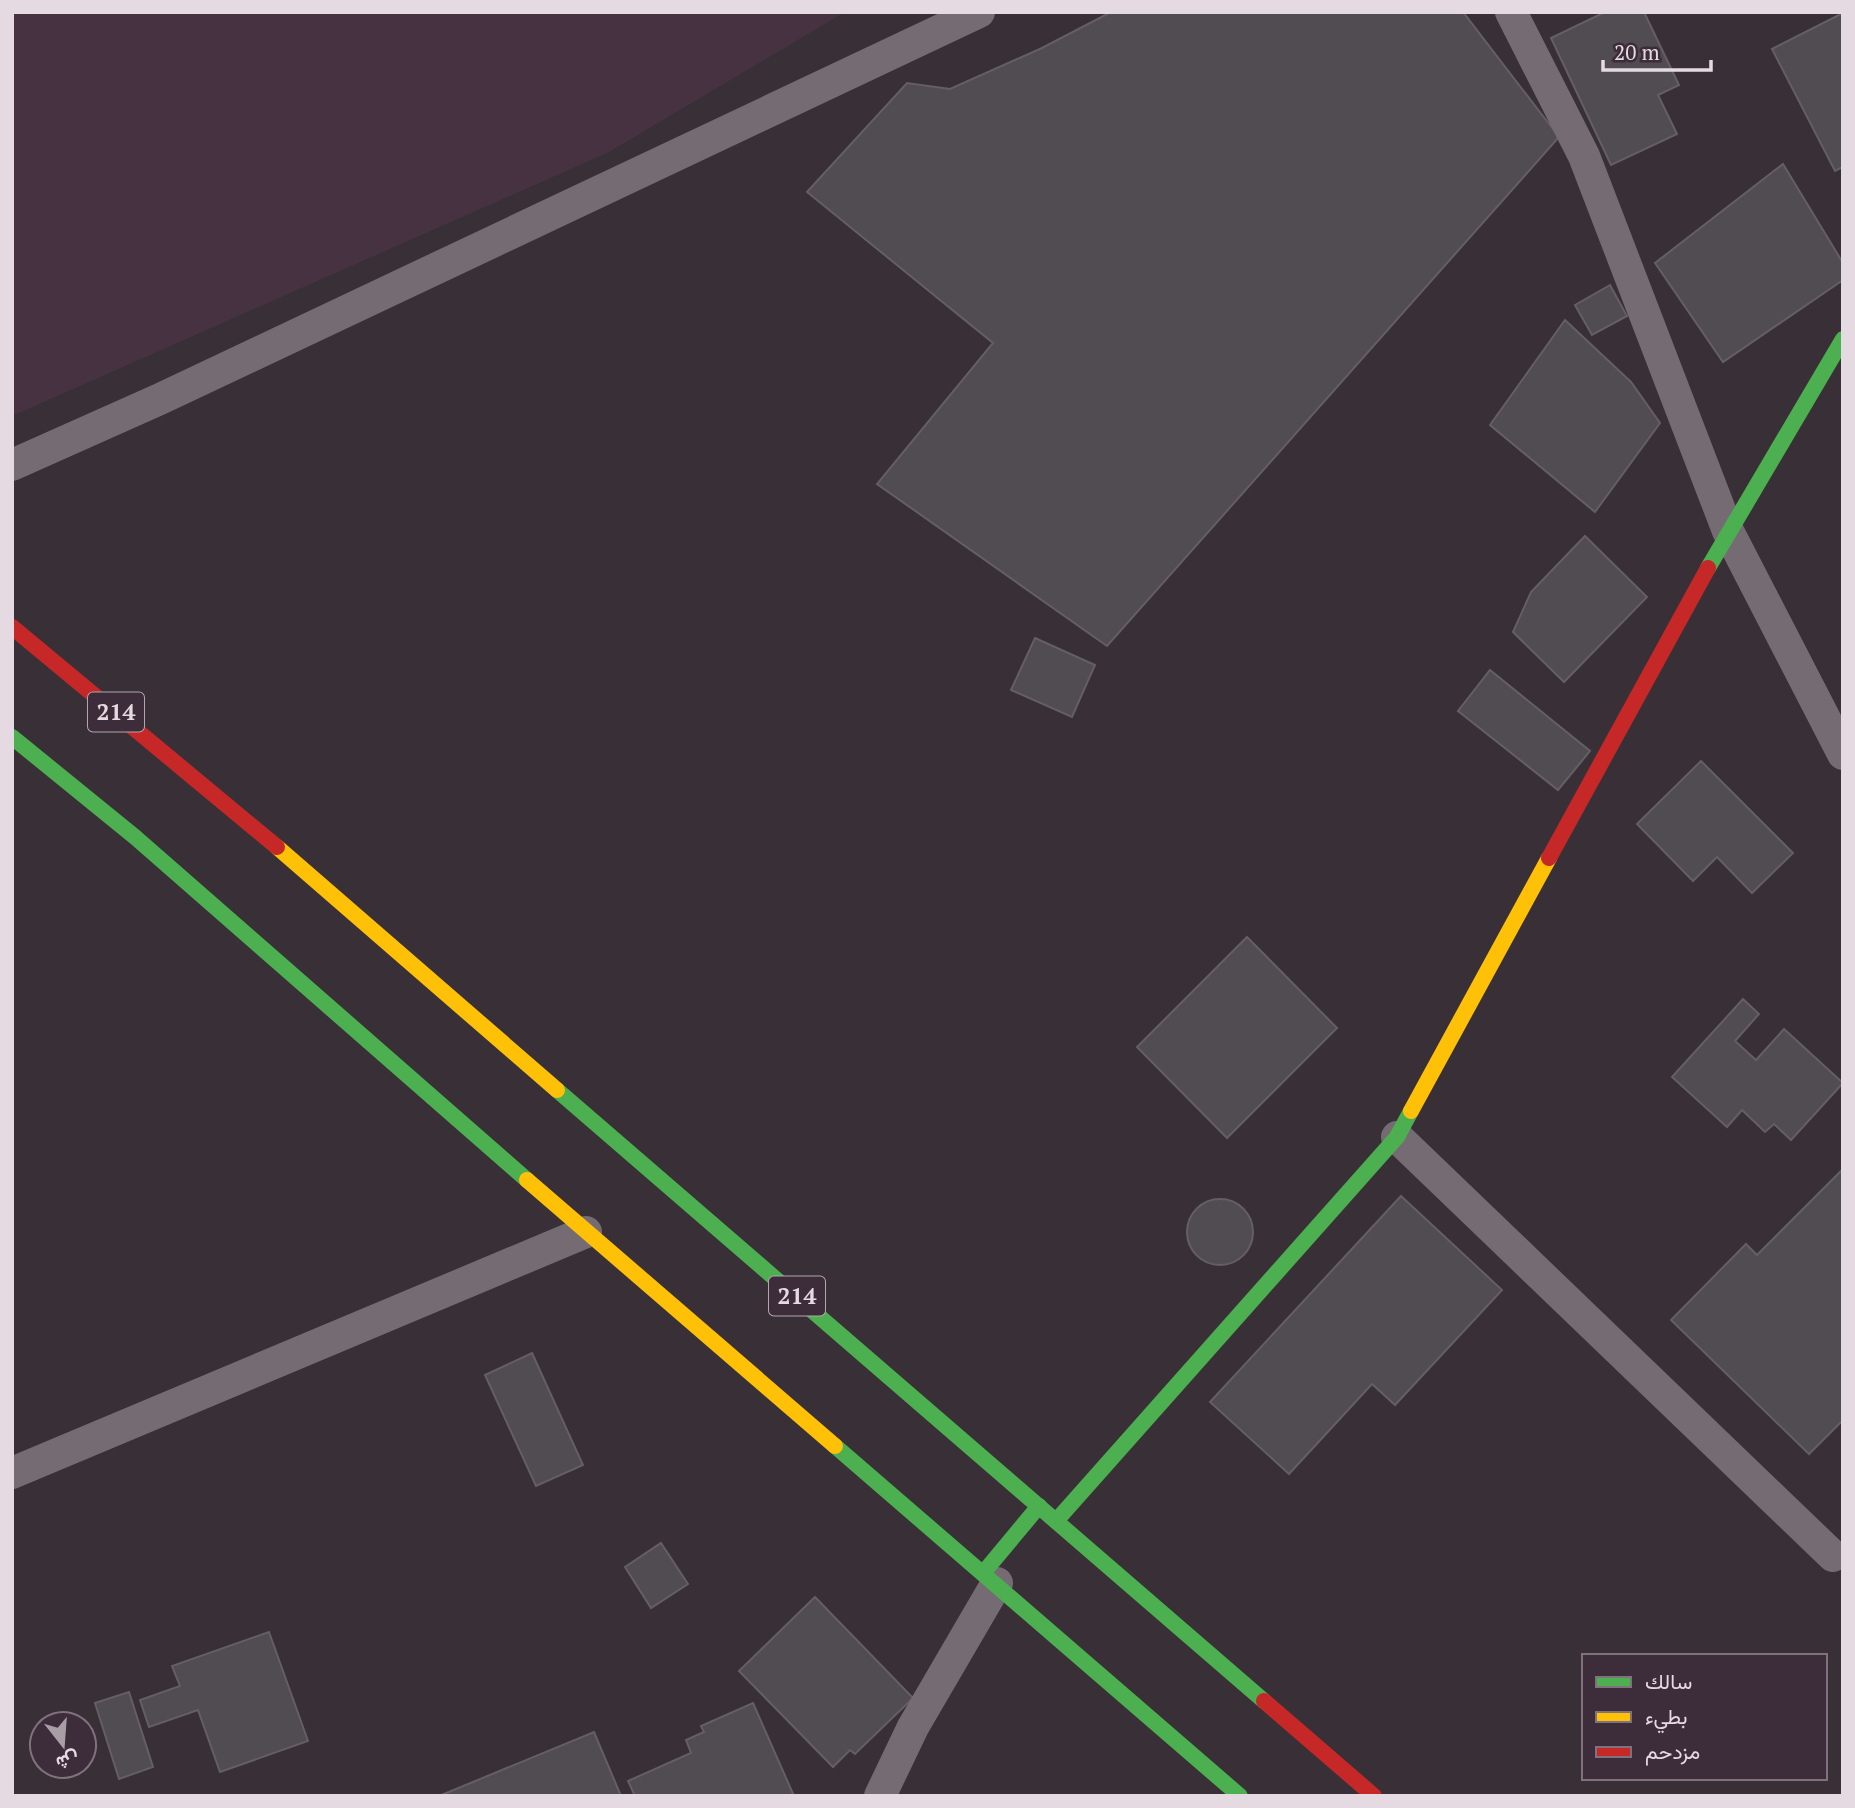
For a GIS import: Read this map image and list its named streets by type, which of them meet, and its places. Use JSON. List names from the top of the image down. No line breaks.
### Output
{"streets":{"main road":["214"]},"legend":["سالك","بطيء","مزدحم"],"scale_bar":"20 m","north":"bottom"}
